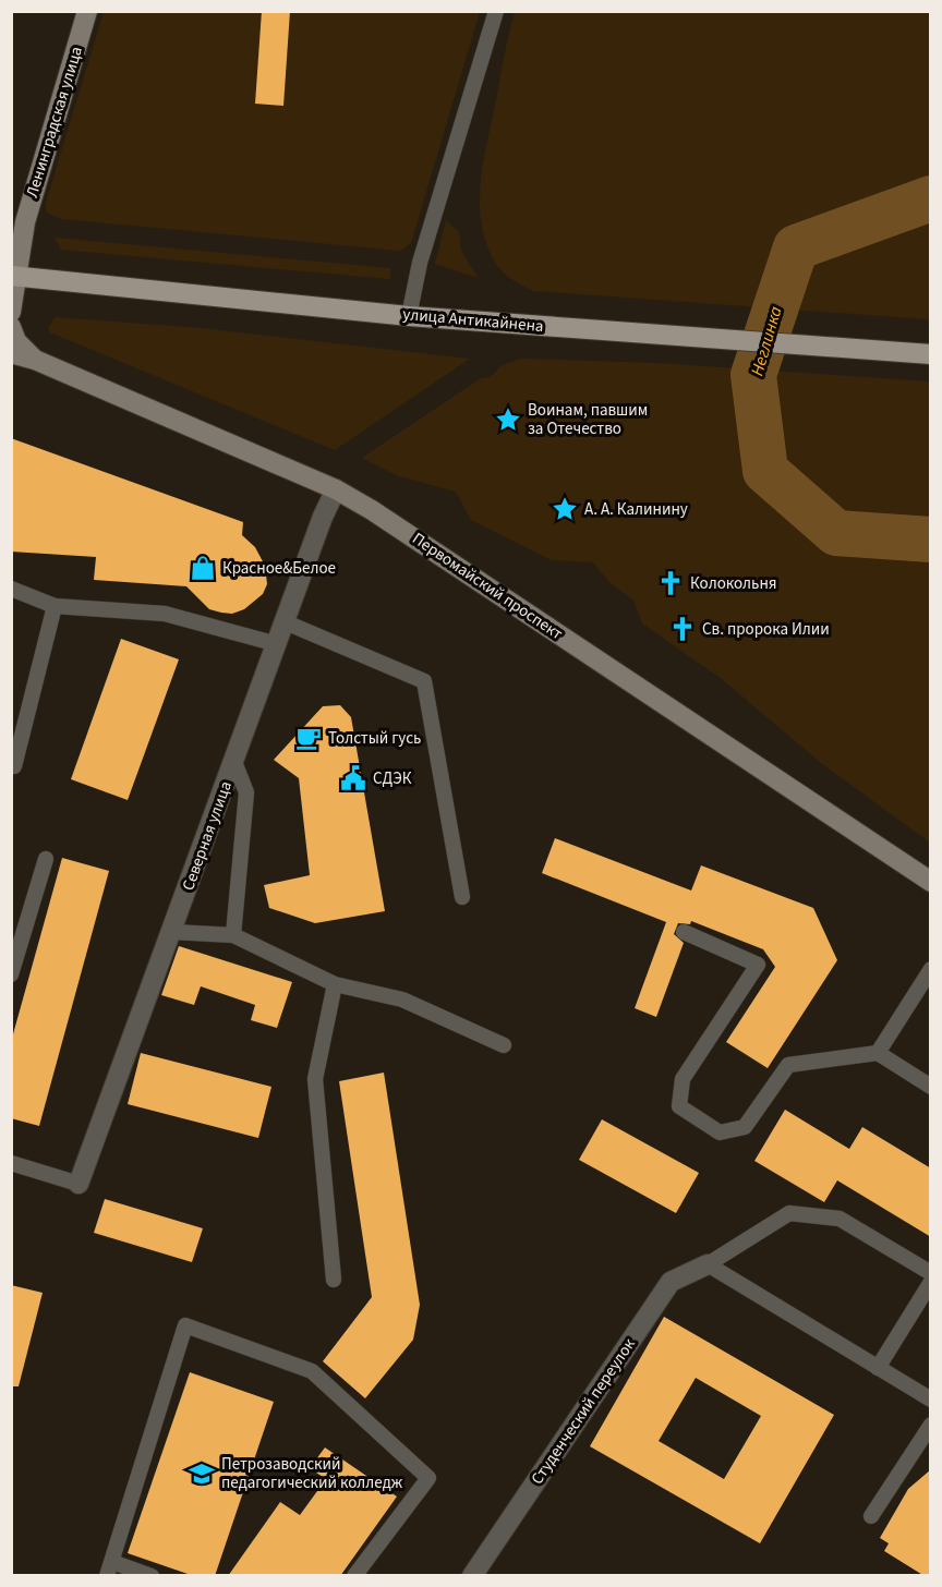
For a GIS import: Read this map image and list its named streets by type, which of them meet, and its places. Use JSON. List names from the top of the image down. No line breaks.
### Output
{"streets":{"main road":["улица Антикайнена"],"street":["Ленинградская улица","Первомайский проспект","Северная улица","Студенческий переулок"]},"crossings":[["Ленинградская улица","улица Антикайнена"],["Первомайский проспект","Северная улица"]],"water":["Неглинка"],"places":{"place":["Воинам, павшим за Отечество","А. А. Калинину"],"shop":["Красное&Белое"],"church":["Колокольня","Св. пророка Илии"],"cafe":["Толстый гусь"],"public building":["СДЭК"],"school or university":["Петрозаводский педагогический колледж"]}}
